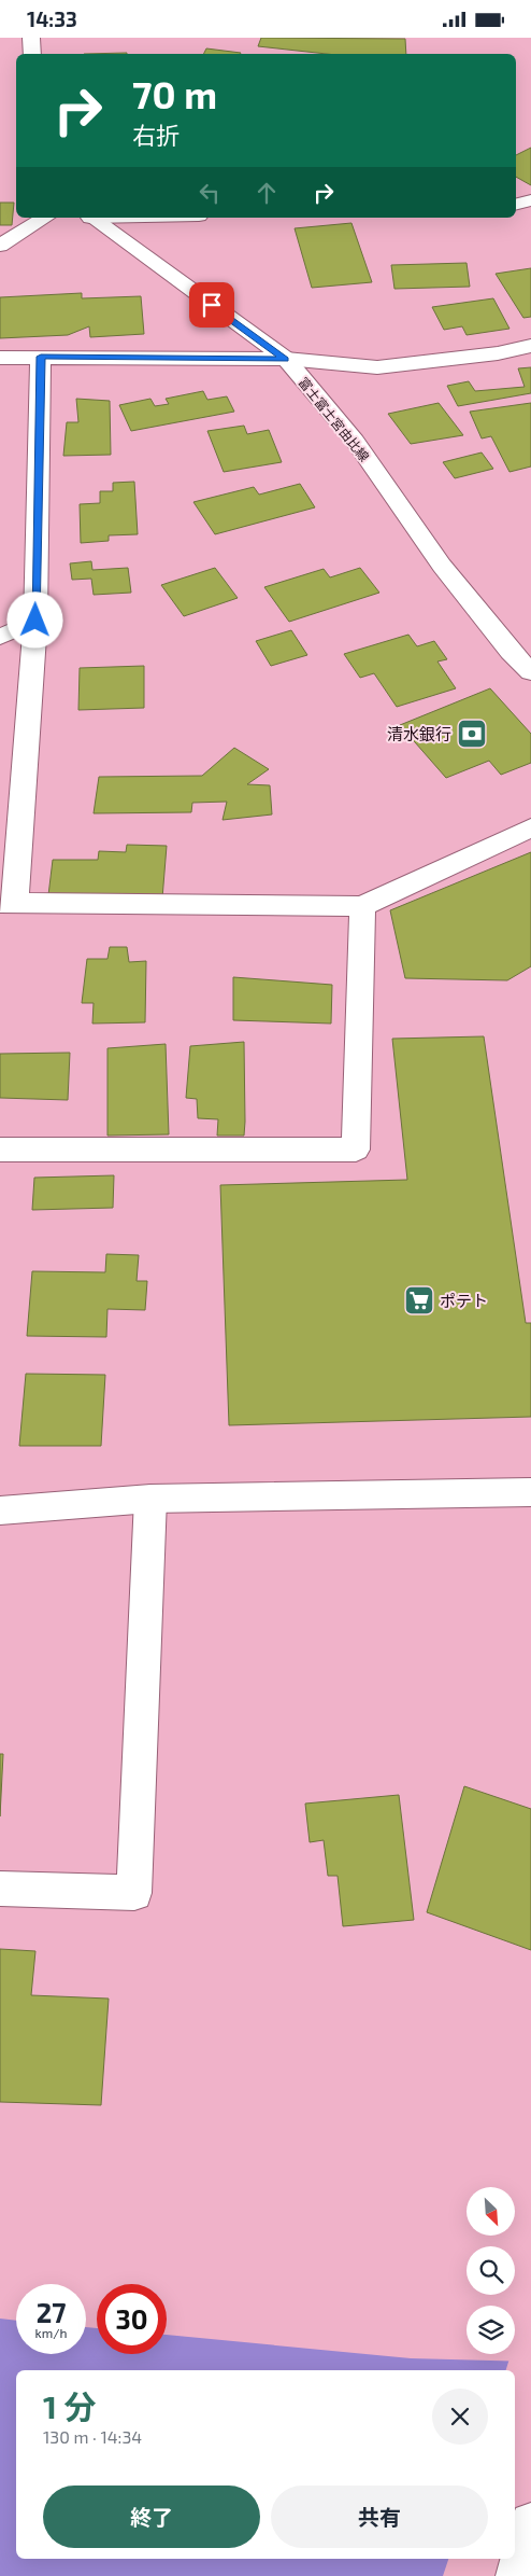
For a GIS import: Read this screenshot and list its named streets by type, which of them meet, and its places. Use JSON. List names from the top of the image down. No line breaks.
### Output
{"streets":{"street":["富士富士宮由比線"]},"places":{"bank":["清水銀行"],"supermarket":["ポテト"]},"north":"bottom right","page":{"status":"14:33","turn":["70 m","右折"],"speed":"27 km/h","limit":"30","heading":["1 分","130 m · 14:34"],"buttons":["終了","共有"]}}
